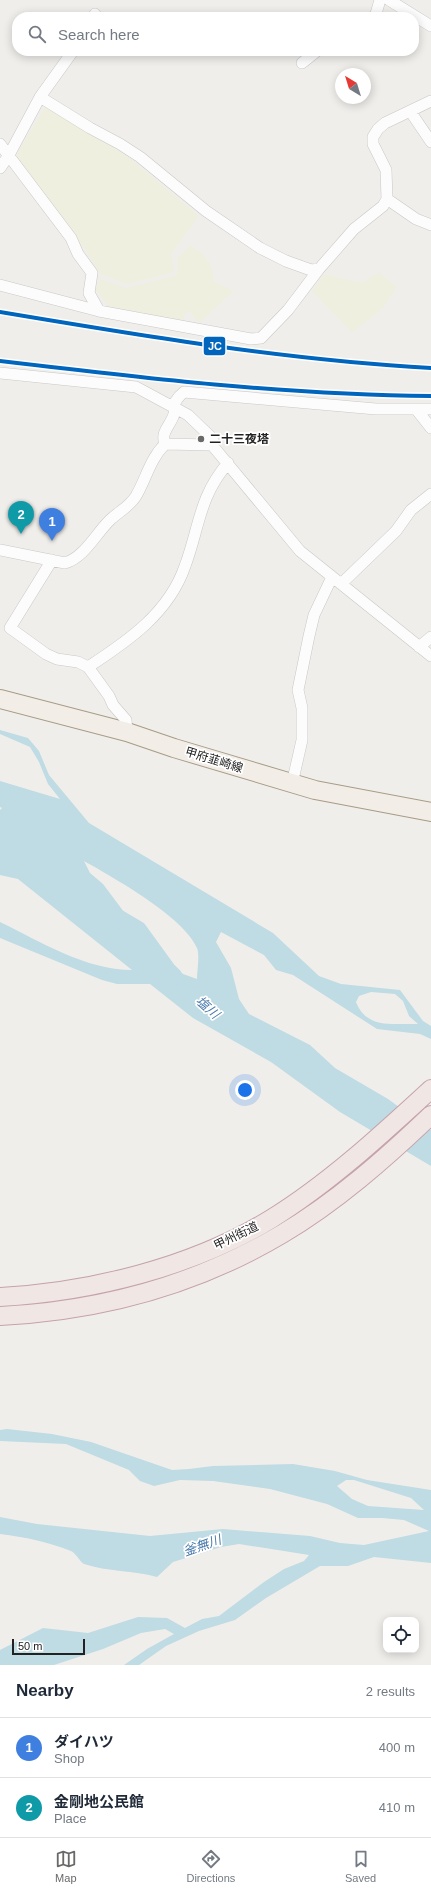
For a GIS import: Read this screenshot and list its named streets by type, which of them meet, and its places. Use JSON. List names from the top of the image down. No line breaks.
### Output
{"streets":{"highway":["甲州街道"],"main road":["甲府韮崎線"]},"water":["塩川","釜無川"],"places":["二十三夜塔"],"lines":["transit line JC"],"scale_bar":"50 m","north":"top left","page":{"search":"Search here","pins":["2","1"],"scale":"50 m","heading":["Nearby","2 results"],"list":[{"mark":"1","name":"ダイハツ","note":"Shop","value":"400 m"},{"mark":"2","name":"金剛地公民館","note":"Place","value":"410 m"}],"nav":["Map","Directions","Saved"]}}
